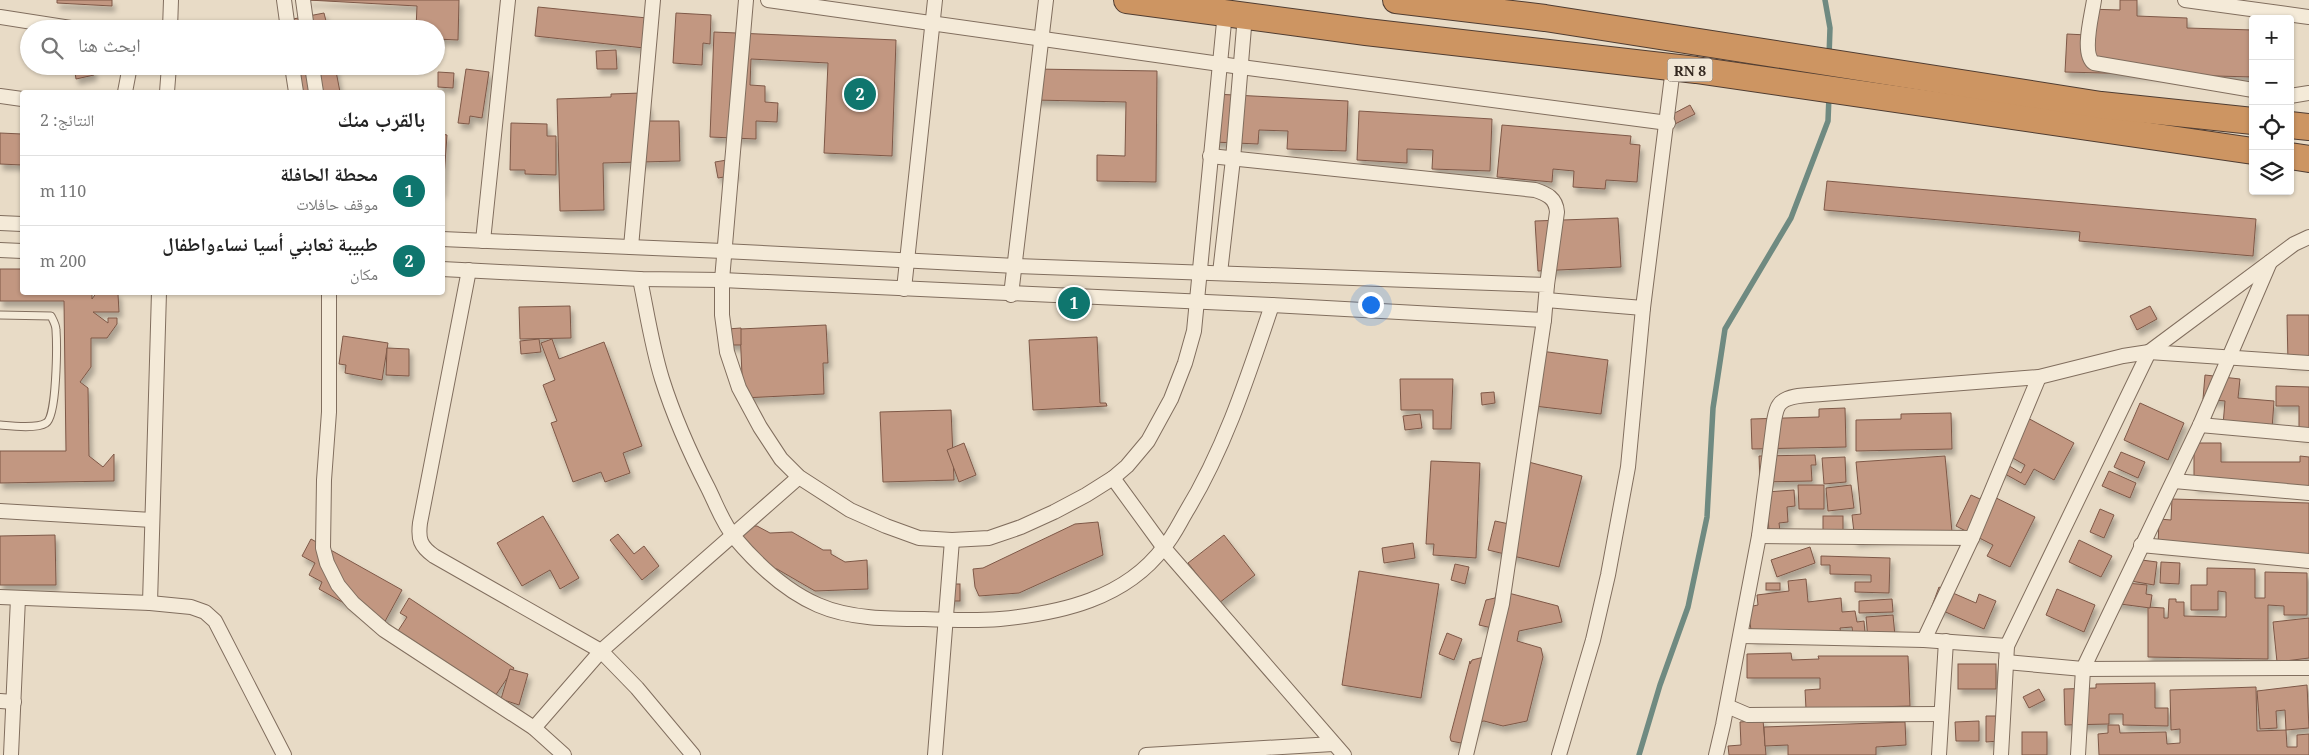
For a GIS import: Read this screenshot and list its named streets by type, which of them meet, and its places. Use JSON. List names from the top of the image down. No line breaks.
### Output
{"streets":{"highway":["RN 8"]},"page":{"map_buttons":["+","−"],"search":"ابحث هنا","pins":["2","1"],"heading":["بالقرب منك","النتائج: 2"],"list":[{"mark":"1","name":"محطة الحافلة","note":"موقف حافلات","value":"110 m"},{"mark":"2","name":"طبيبة ثعابني أسيا نساءواطفال","note":"مكان","value":"200 m"}]}}
